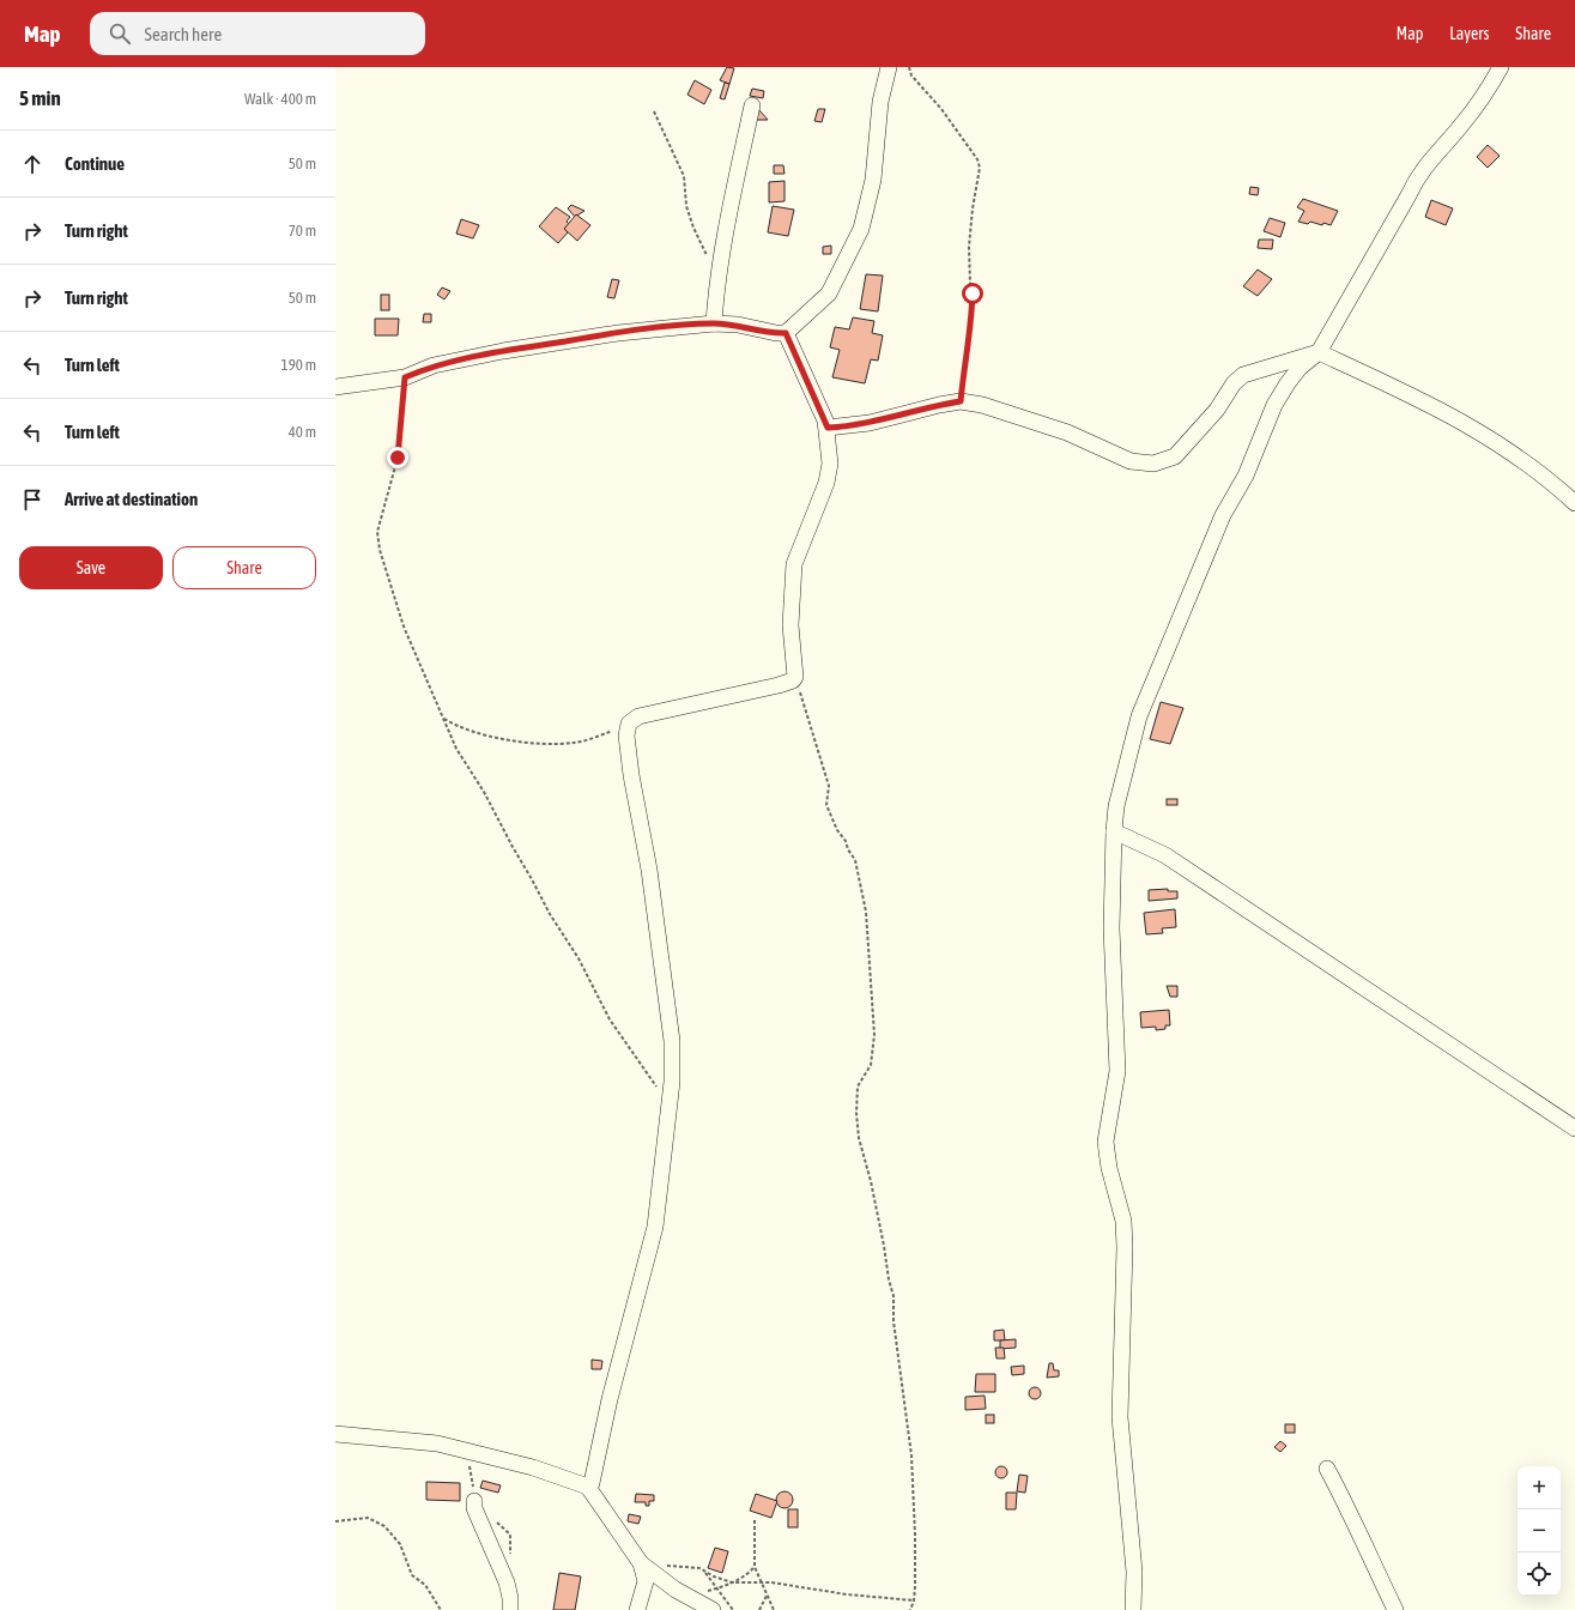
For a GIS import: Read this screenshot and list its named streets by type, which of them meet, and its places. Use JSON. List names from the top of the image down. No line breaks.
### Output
{"page":{"header":"Map","search":"Search here","nav":["Map","Layers","Share"],"heading":["5 min","Walk · 400 m"],"list":[["Continue","50 m"],["Turn right","70 m"],["Turn right","50 m"],["Turn left","190 m"],["Turn left","40 m"],"Arrive at destination"],"buttons":["Save","Share"],"map_buttons":["+","−"]}}
